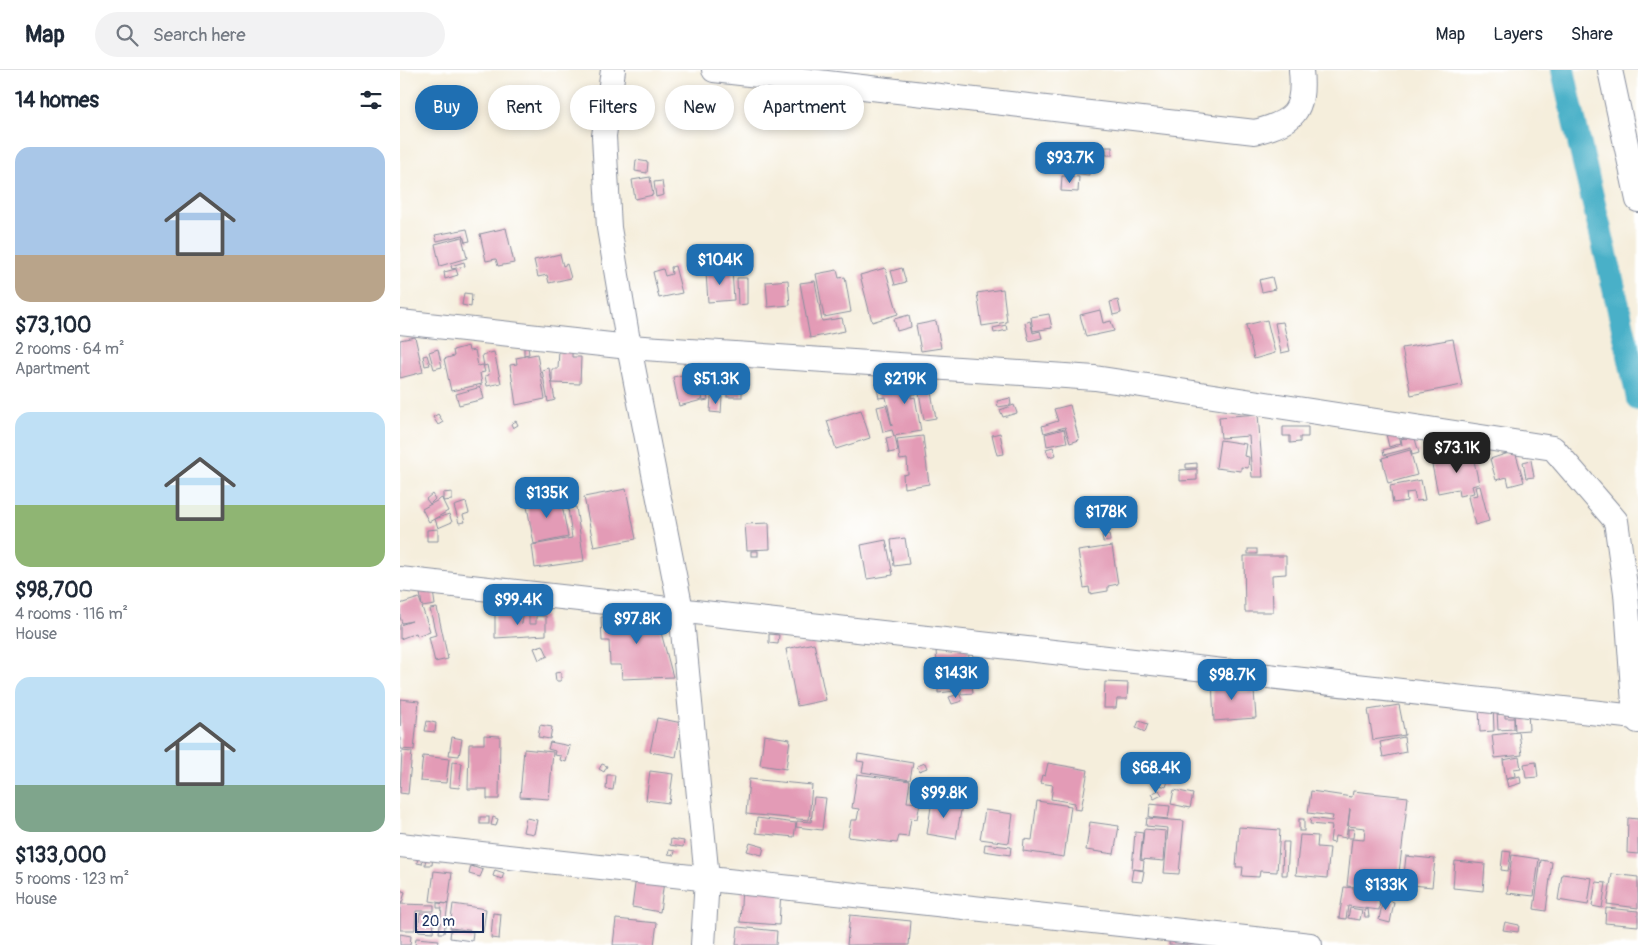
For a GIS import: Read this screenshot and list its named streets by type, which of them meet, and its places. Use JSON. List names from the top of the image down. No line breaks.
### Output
{"scale_bar":"20 m","page":{"header":"Map","search":"Search here","nav":["Map","Layers","Share"],"heading":"14 homes","chip":["Buy","Rent","Filters","New","Apartment"],"list":[{"name":"$73,100","note":"2 rooms · 64 m² · Apartment"},{"name":"$98,700","note":"4 rooms · 116 m² · House"},{"name":"$133,000","note":"5 rooms · 123 m² · House"}],"price":["$93.7K","$104K","$51.3K","$219K","$73.1K","$135K","$178K","$99.4K","$97.8K","$143K","$98.7K","$68.4K","$99.8K","$133K"],"scale":"20 m"}}
